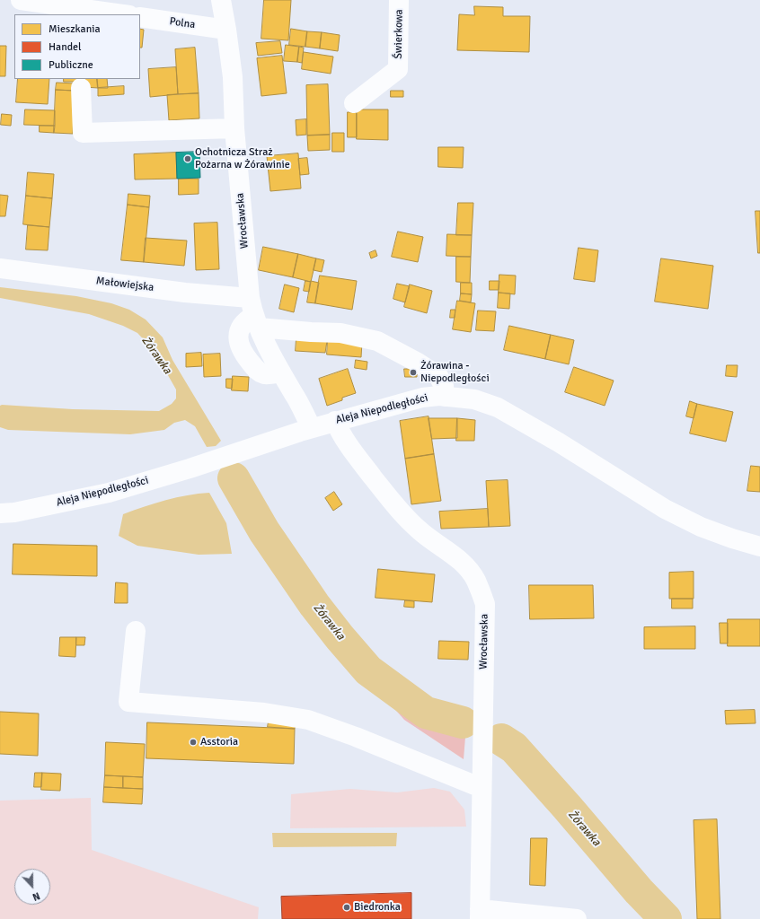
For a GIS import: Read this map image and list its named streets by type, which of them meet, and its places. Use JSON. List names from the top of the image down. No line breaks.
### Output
{"streets":{"street":["Polna","Świerkowa","Wrocławska","Małowiejska","Aleja Niepodległości"]},"crossings":[["Polna","Wrocławska"],["Wrocławska","Małowiejska"],["Wrocławska","Aleja Niepodległości"],["Małowiejska","Aleja Niepodległości"]],"water":["Żórawka"],"places":["Ochotnicza Straż Pożarna w Żórawinie","Żórawina - Niepodległości","Asstoria","Biedronka"],"legend":["Mieszkania","Handel","Publiczne"],"north":"bottom"}
